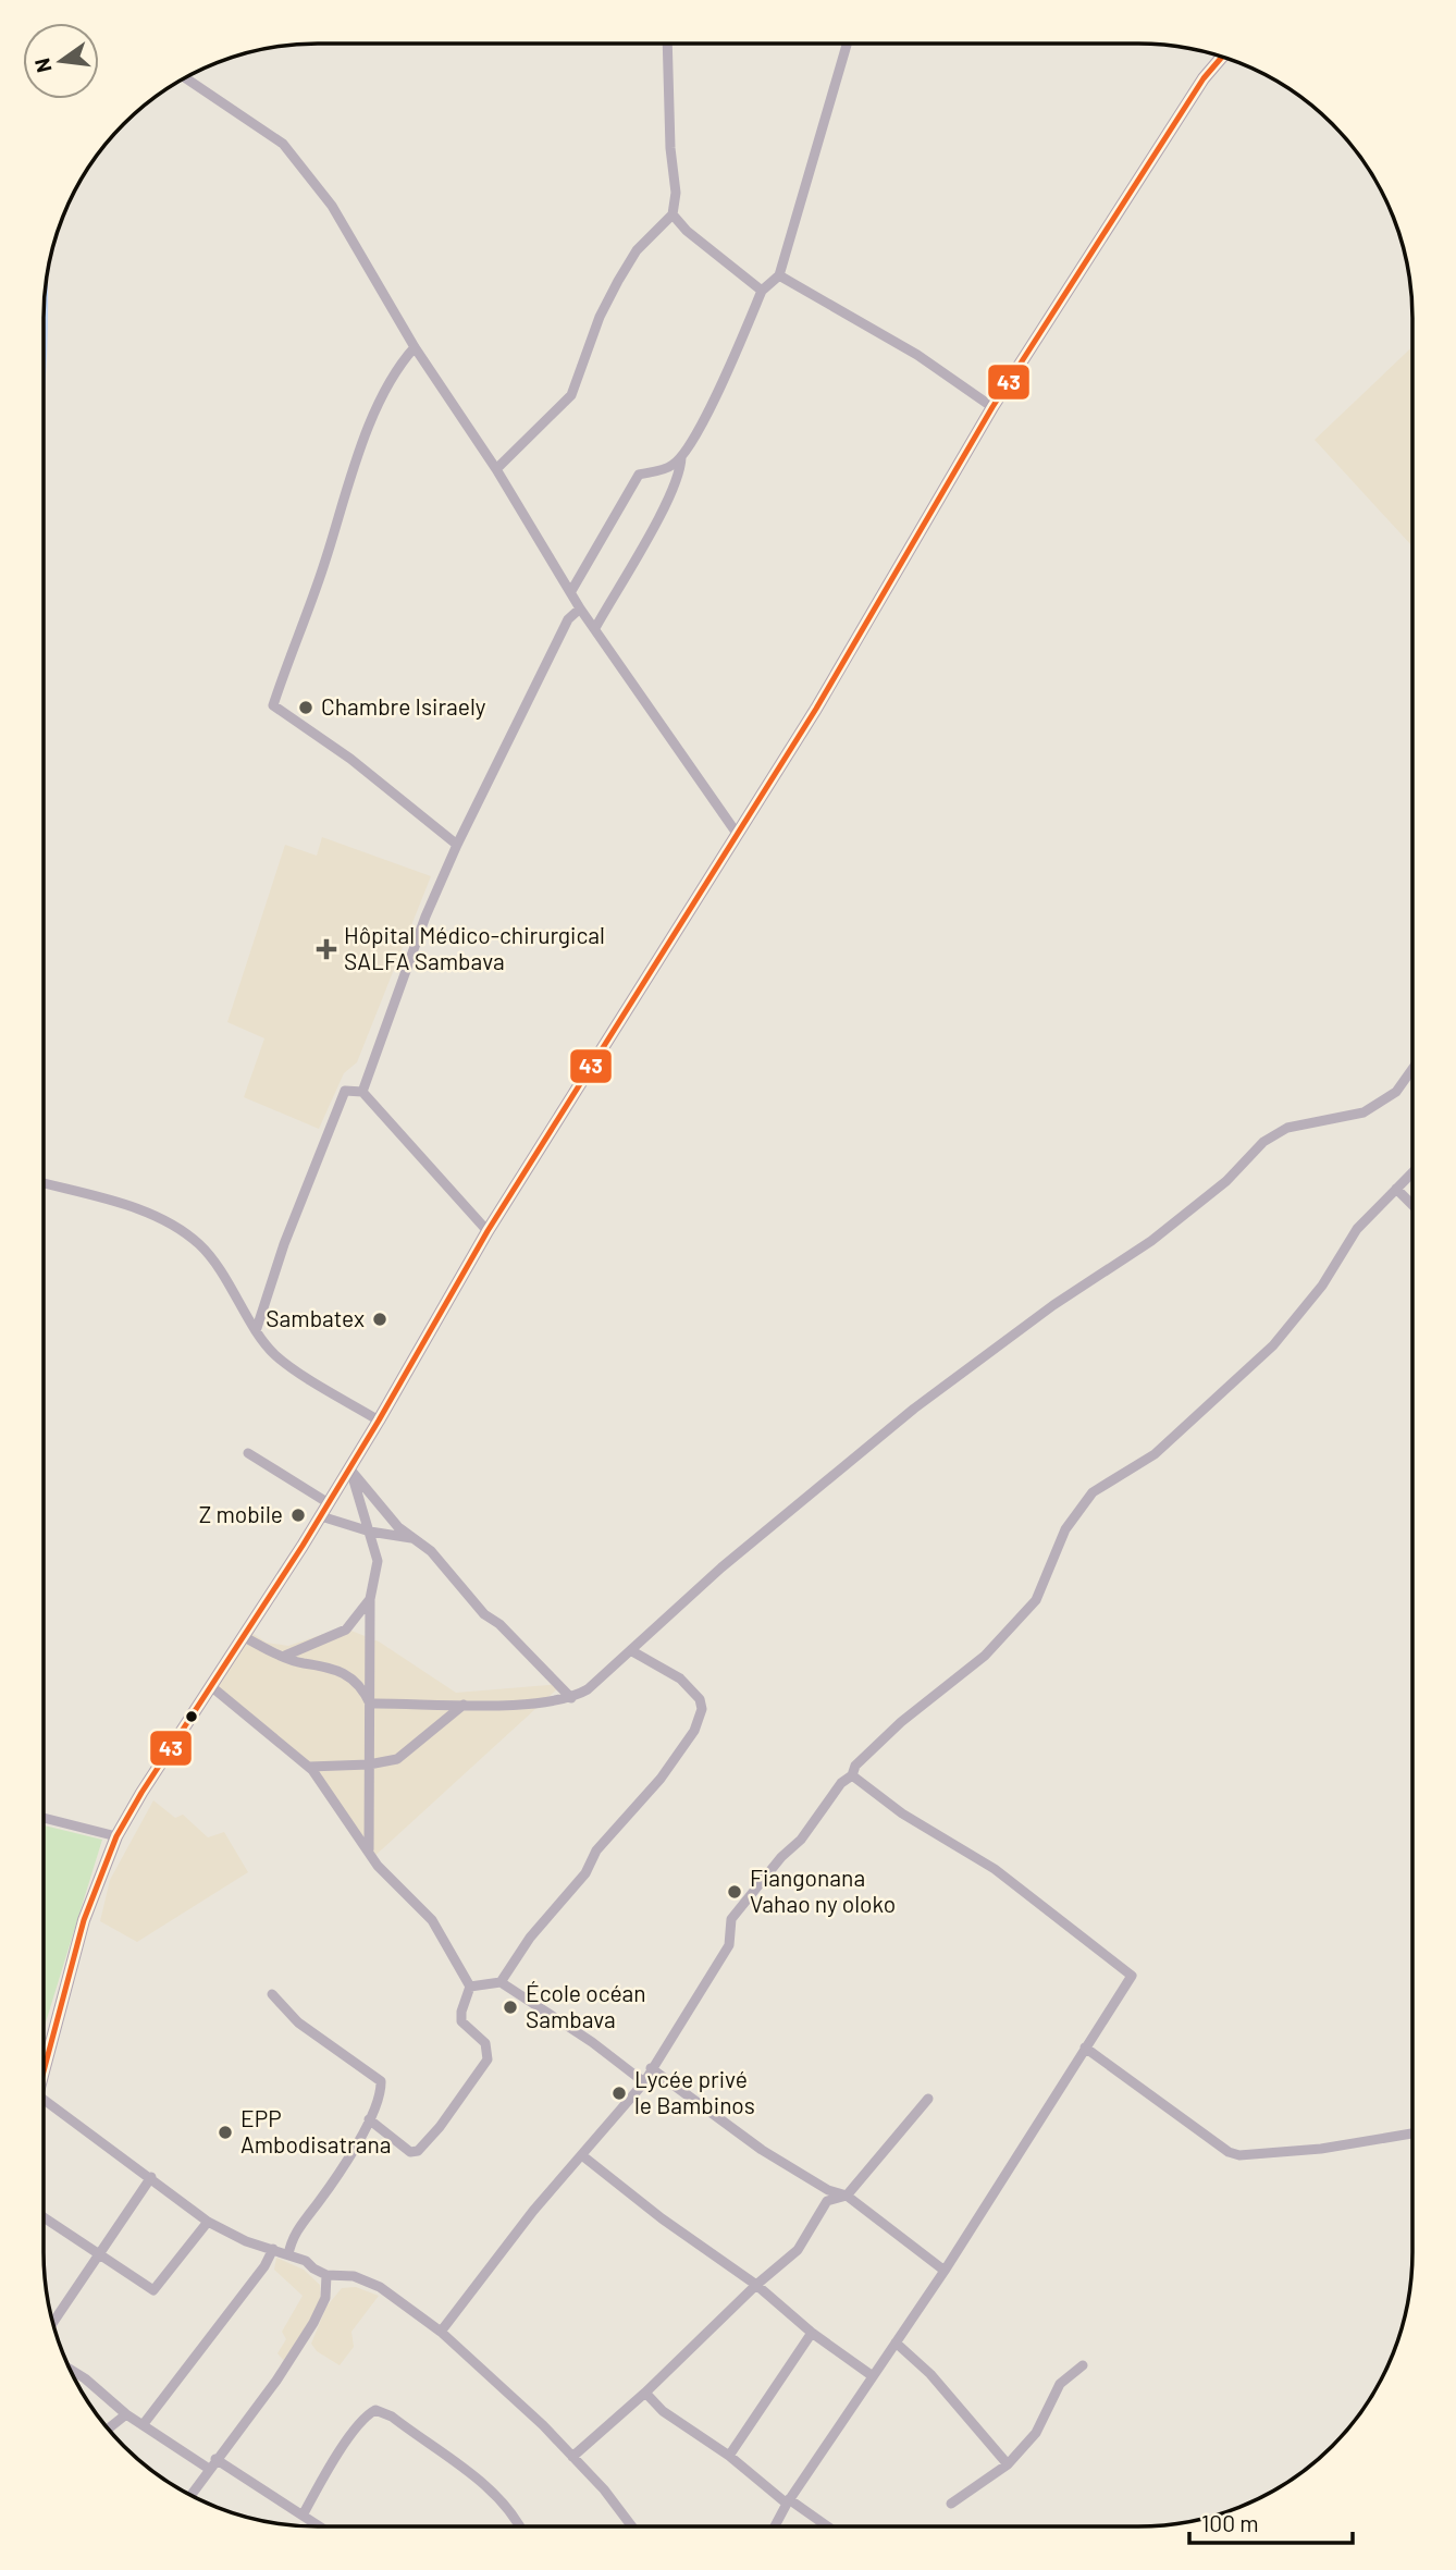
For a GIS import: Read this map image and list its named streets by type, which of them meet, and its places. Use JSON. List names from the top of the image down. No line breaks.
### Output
{"places":{"other":["Chambre Isiraely","Sambatex","Z mobile","Fiangonana Vahao ny oloko","École océan Sambava","Lycée privé le Bambinos","EPP Ambodisatrana"],"health":["Hôpital Médico-chirurgical SALFA Sambava"]},"lines":["transit line 43"],"scale_bar":"100 m","north":"left"}
